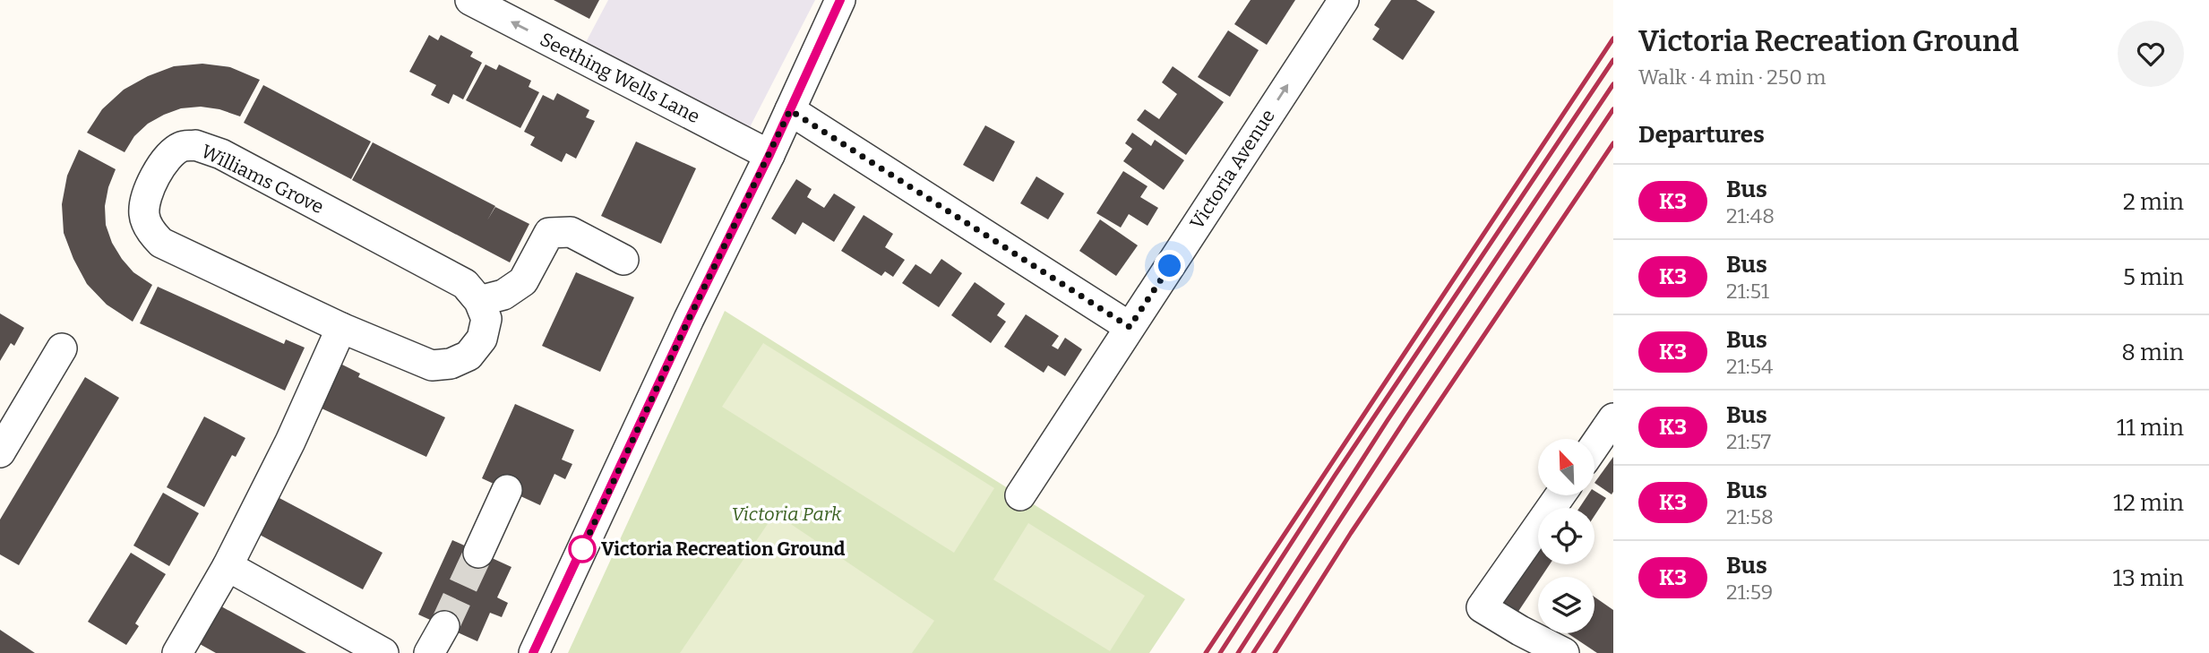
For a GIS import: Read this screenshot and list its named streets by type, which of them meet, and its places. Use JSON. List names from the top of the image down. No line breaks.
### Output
{"streets":{"street":["Seething Wells Lane","Victoria Avenue","Williams Grove"]},"one_way":["Seething Wells Lane","Victoria Avenue"],"parks":["Victoria Park"],"places":["Victoria Recreation Ground"],"lines":["bus line K3"],"north":"top left","page":{"heading":[["Victoria Recreation Ground","Walk · 4 min · 250 m"],"Departures"],"list":[{"mark":"K3","name":"Bus","note":"21:48","value":"2 min"},{"mark":"K3","name":"Bus","note":"21:51","value":"5 min"},{"mark":"K3","name":"Bus","note":"21:54","value":"8 min"},{"mark":"K3","name":"Bus","note":"21:57","value":"11 min"},{"mark":"K3","name":"Bus","note":"21:58","value":"12 min"},{"mark":"K3","name":"Bus","note":"21:59","value":"13 min"}]}}
